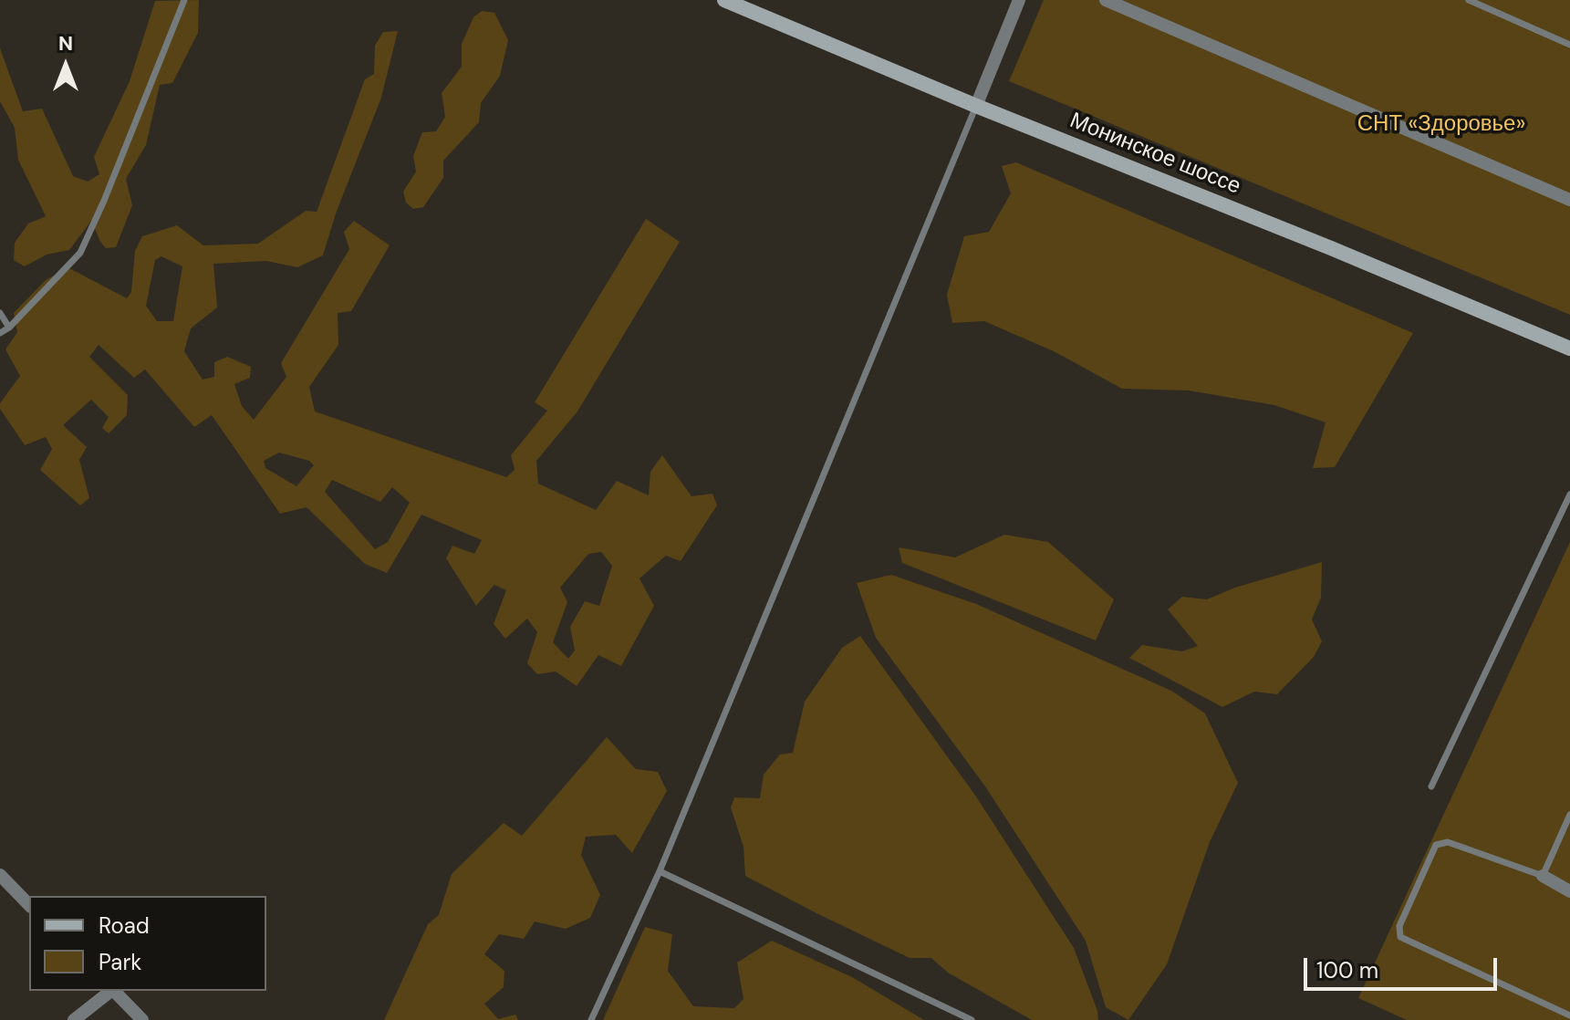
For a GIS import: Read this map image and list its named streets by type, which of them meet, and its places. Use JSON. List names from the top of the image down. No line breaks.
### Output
{"streets":{"main road":["Монинское шоссе"]},"parks":["СНТ «Здоровье»"],"legend":["Road","Park"],"scale_bar":"100 m","north":"top"}
